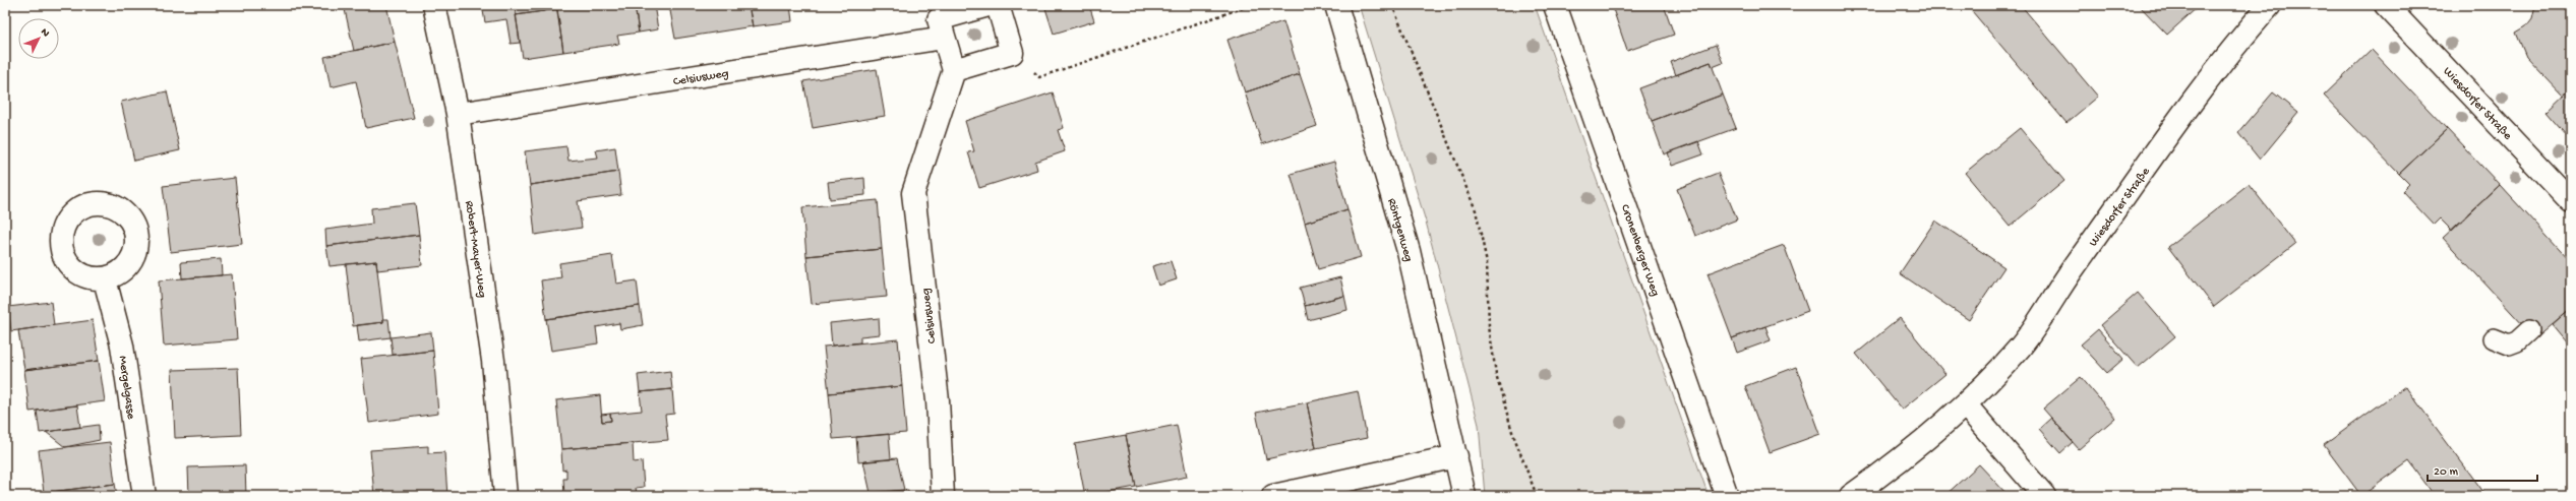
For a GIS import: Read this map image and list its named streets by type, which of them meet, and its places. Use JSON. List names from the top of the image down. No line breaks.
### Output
{"streets":{"street":["Celsiusweg","Wiesdorfer Straße","Röntgenweg","Robert-Mayer-Weg","Cronenberger Weg","Mergelgasse"]},"crossings":[["Celsiusweg","Robert-Mayer-Weg"]],"scale_bar":"20 m","north":"top right"}
